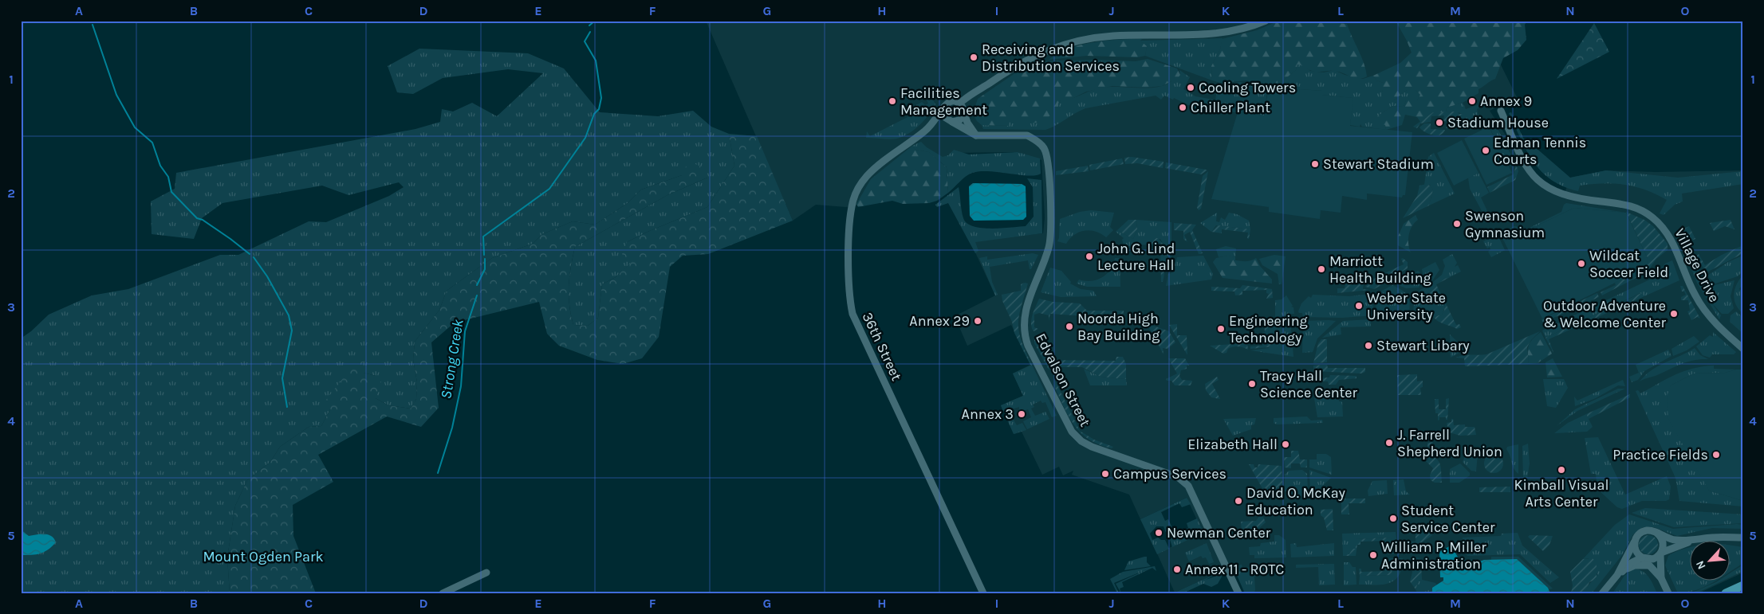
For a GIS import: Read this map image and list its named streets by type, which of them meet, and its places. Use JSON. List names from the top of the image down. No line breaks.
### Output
{"streets":{"street":["Village Drive","36th Street","Edvalson Street"]},"crossings":[["36th Street","Edvalson Street"]],"water":["Strong Creek"],"parks":["Mount Ogden Park"],"places":["Receiving and Distribution Services","Cooling Towers","Facilities Management","Annex 9","Chiller Plant","Stadium House","Edman Tennis Courts","Stewart Stadium","Swenson Gymnasium","John G. Lind Lecture Hall","Wildcat Soccer Field","Marriott Health Building","Weber State University","Outdoor Adventure & Welcome Center","Annex 29","Noorda High Bay Building","Engineering Technology","Stewart Libary","Tracy Hall Science Center","Annex 3","J. Farrell Shepherd Union","Elizabeth Hall","Practice Fields","Kimball Visual Arts Center","Campus Services","David O. McKay Education","Student Service Center","Newman Center","William P. Miller Administration","Annex 11 - ROTC"],"north":"bottom left","grid":{"columns":["A","B","C","D","E","F","G","H","I","J","K","L","M","N","O"],"rows":["1","2","3","4","5"]}}
